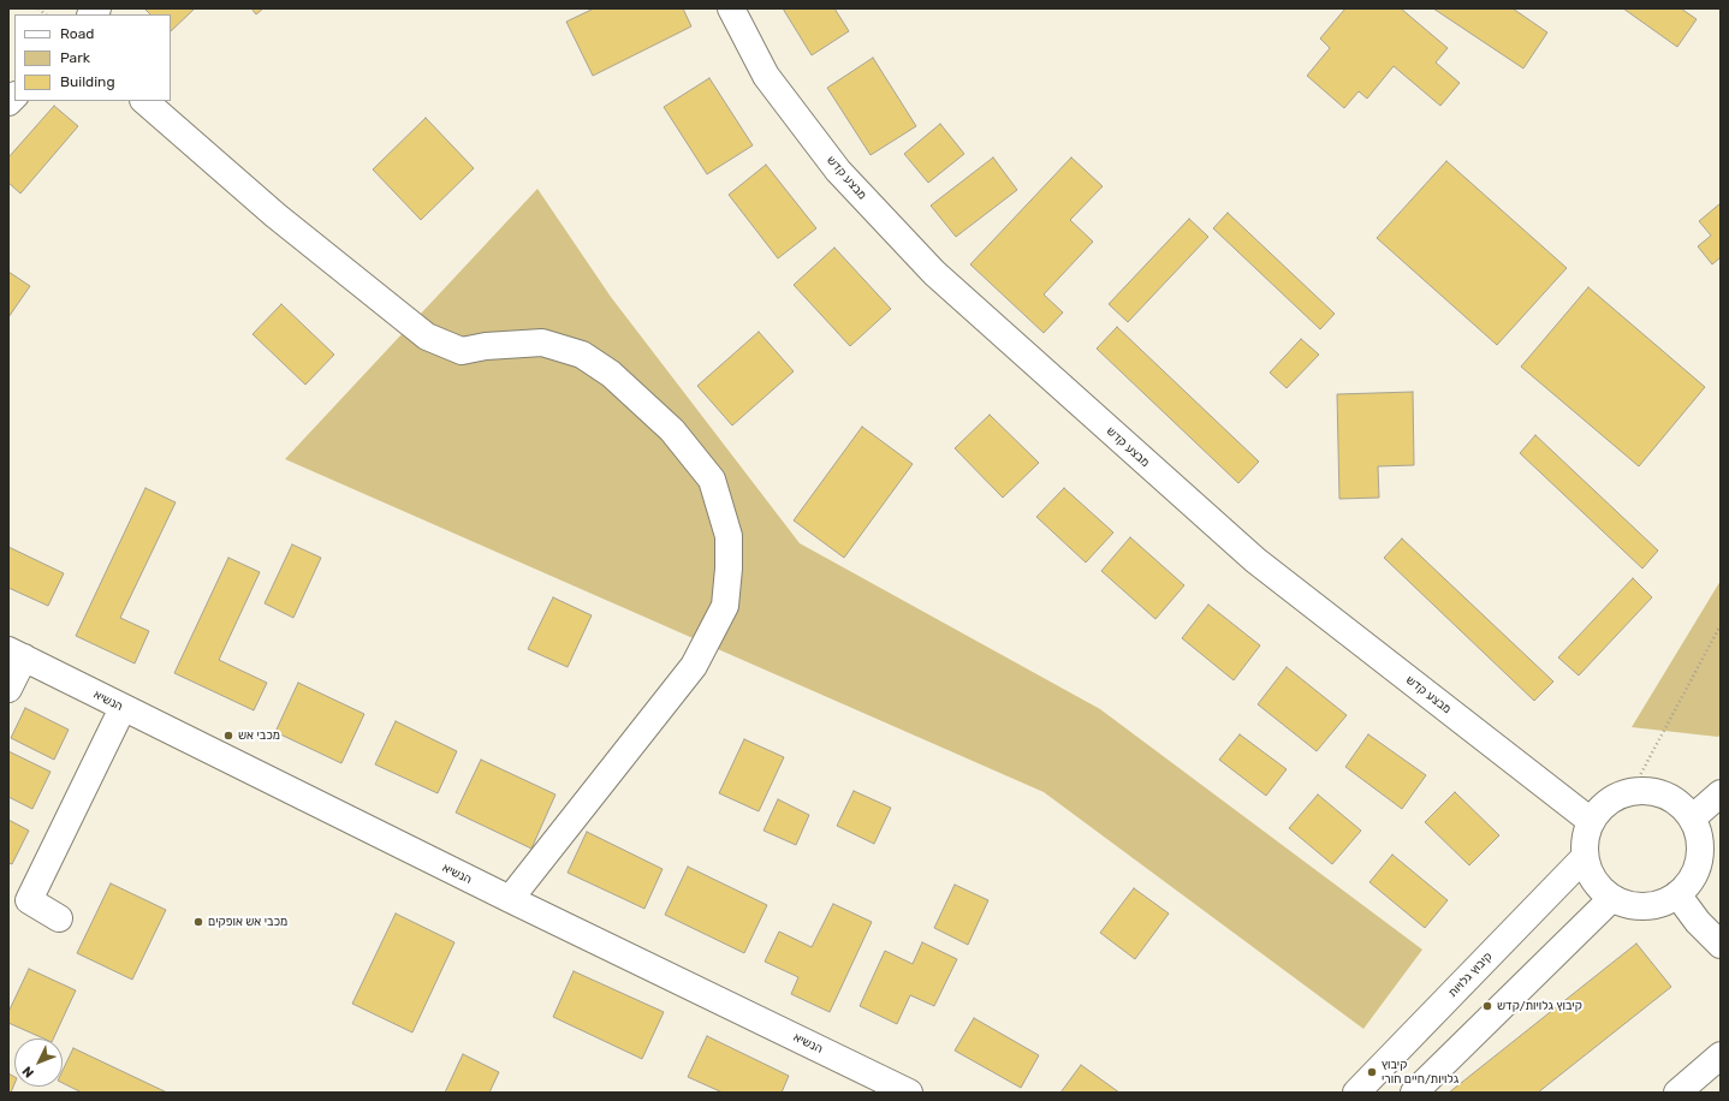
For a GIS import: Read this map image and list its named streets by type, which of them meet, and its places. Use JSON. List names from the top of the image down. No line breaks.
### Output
{"streets":{"street":["מבצע קדש","הנשיא","קיבוץ גלויות"]},"crossings":[["מבצע קדש","קיבוץ גלויות"]],"places":["מכבי אש","מכבי אש אופקים","קיבוץ גלויות/קדש","קיבוץ גלויות/חיים חורי"],"legend":["Road","Park","Building"],"north":"bottom left"}
